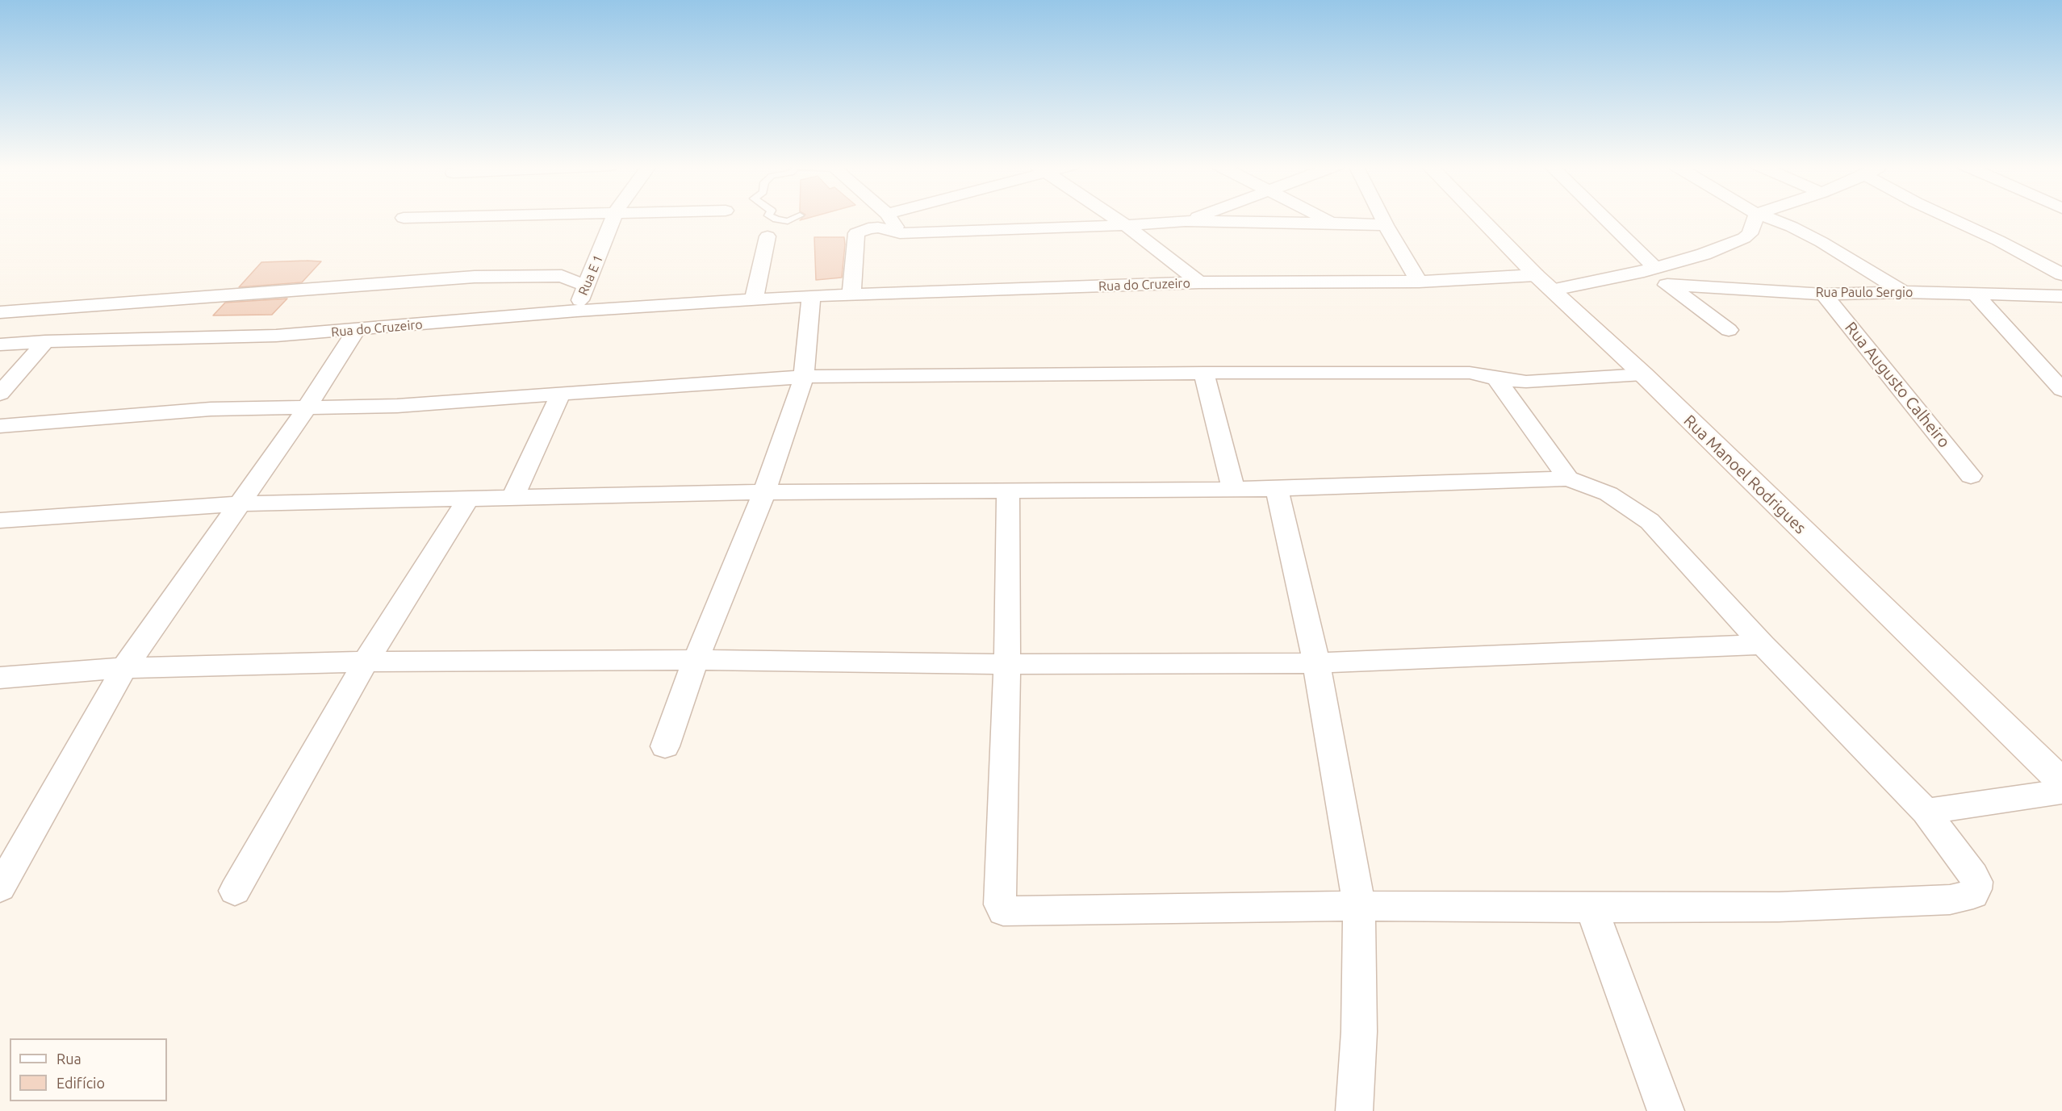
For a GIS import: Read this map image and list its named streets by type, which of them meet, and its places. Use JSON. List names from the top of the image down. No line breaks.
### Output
{"streets":{"street":["Rua E 1","Rua do Cruzeiro","Rua Paulo Sergio","Rua Augusto Calheiro","Rua Manoel Rodrigues"]},"crossings":[["Rua E 1","Rua do Cruzeiro"],["Rua do Cruzeiro","Rua Manoel Rodrigues"],["Rua Paulo Sergio","Rua Augusto Calheiro"]],"legend":["Rua","Edifício"]}
